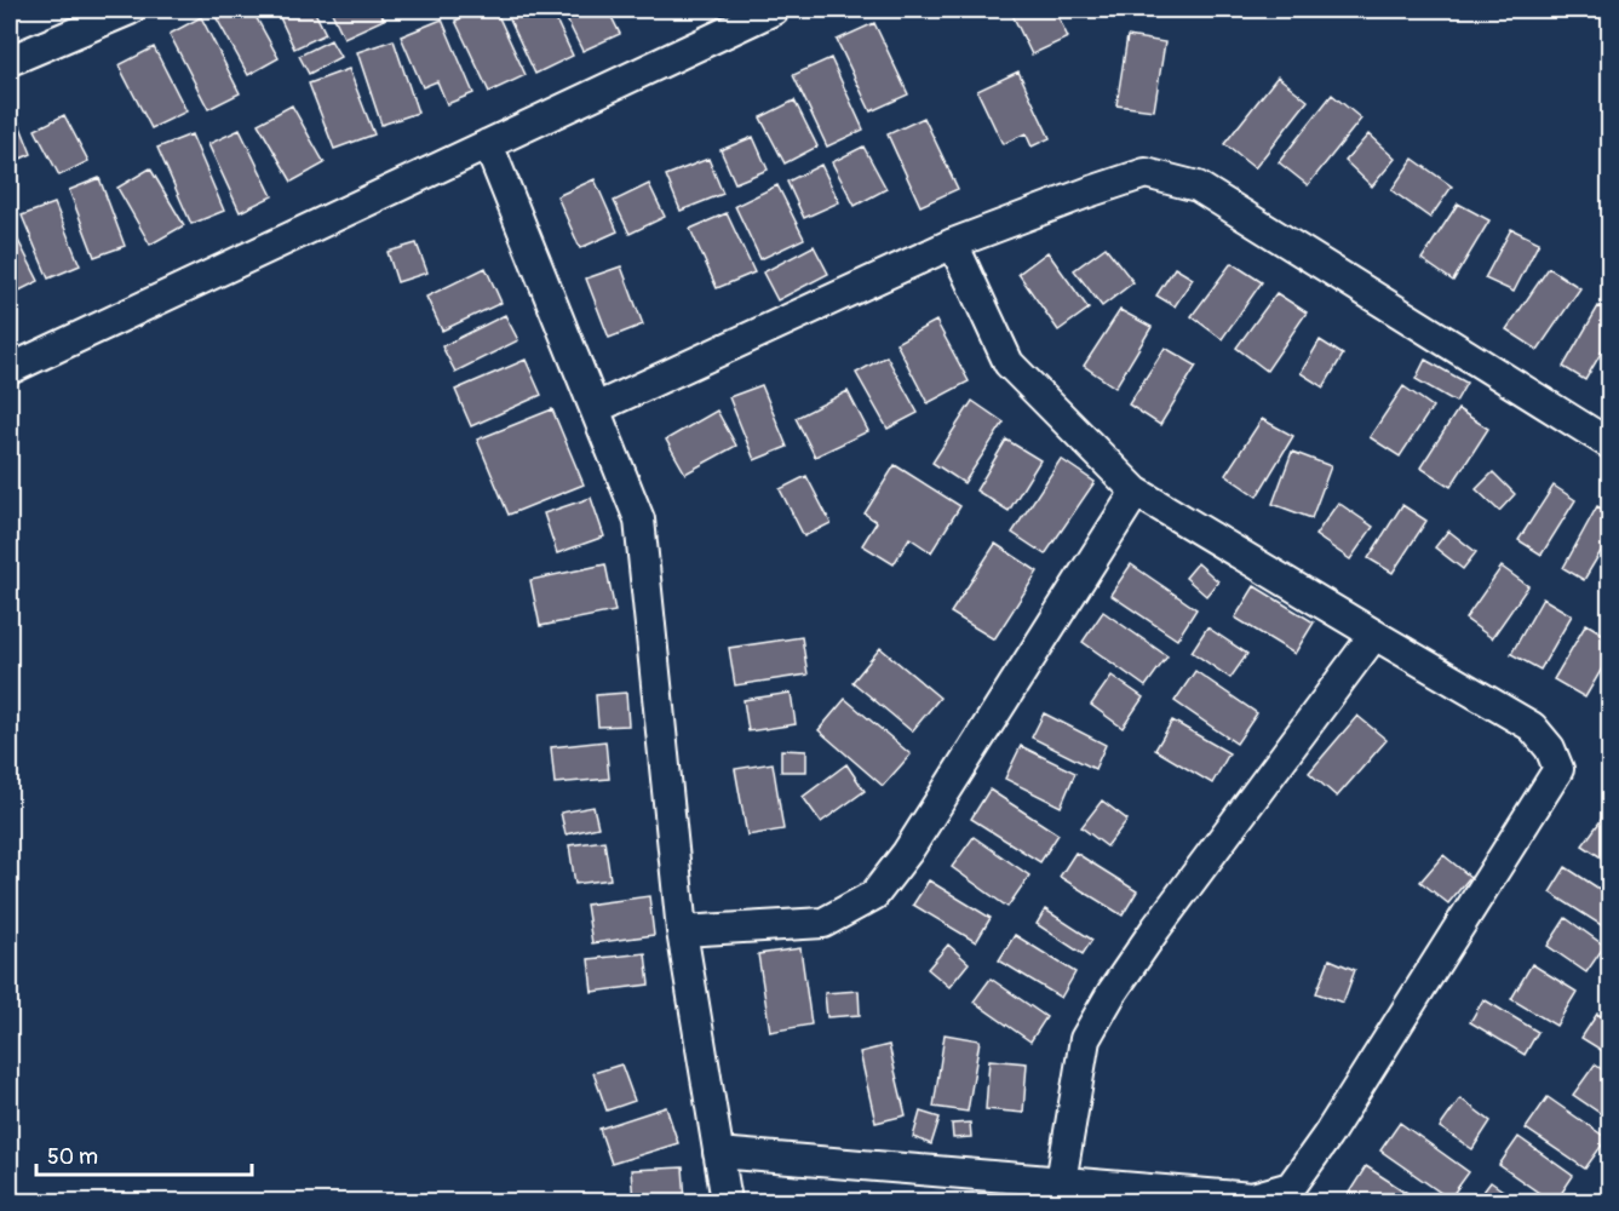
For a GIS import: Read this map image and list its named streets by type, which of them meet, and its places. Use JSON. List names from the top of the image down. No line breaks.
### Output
{"scale_bar":"50 m"}
